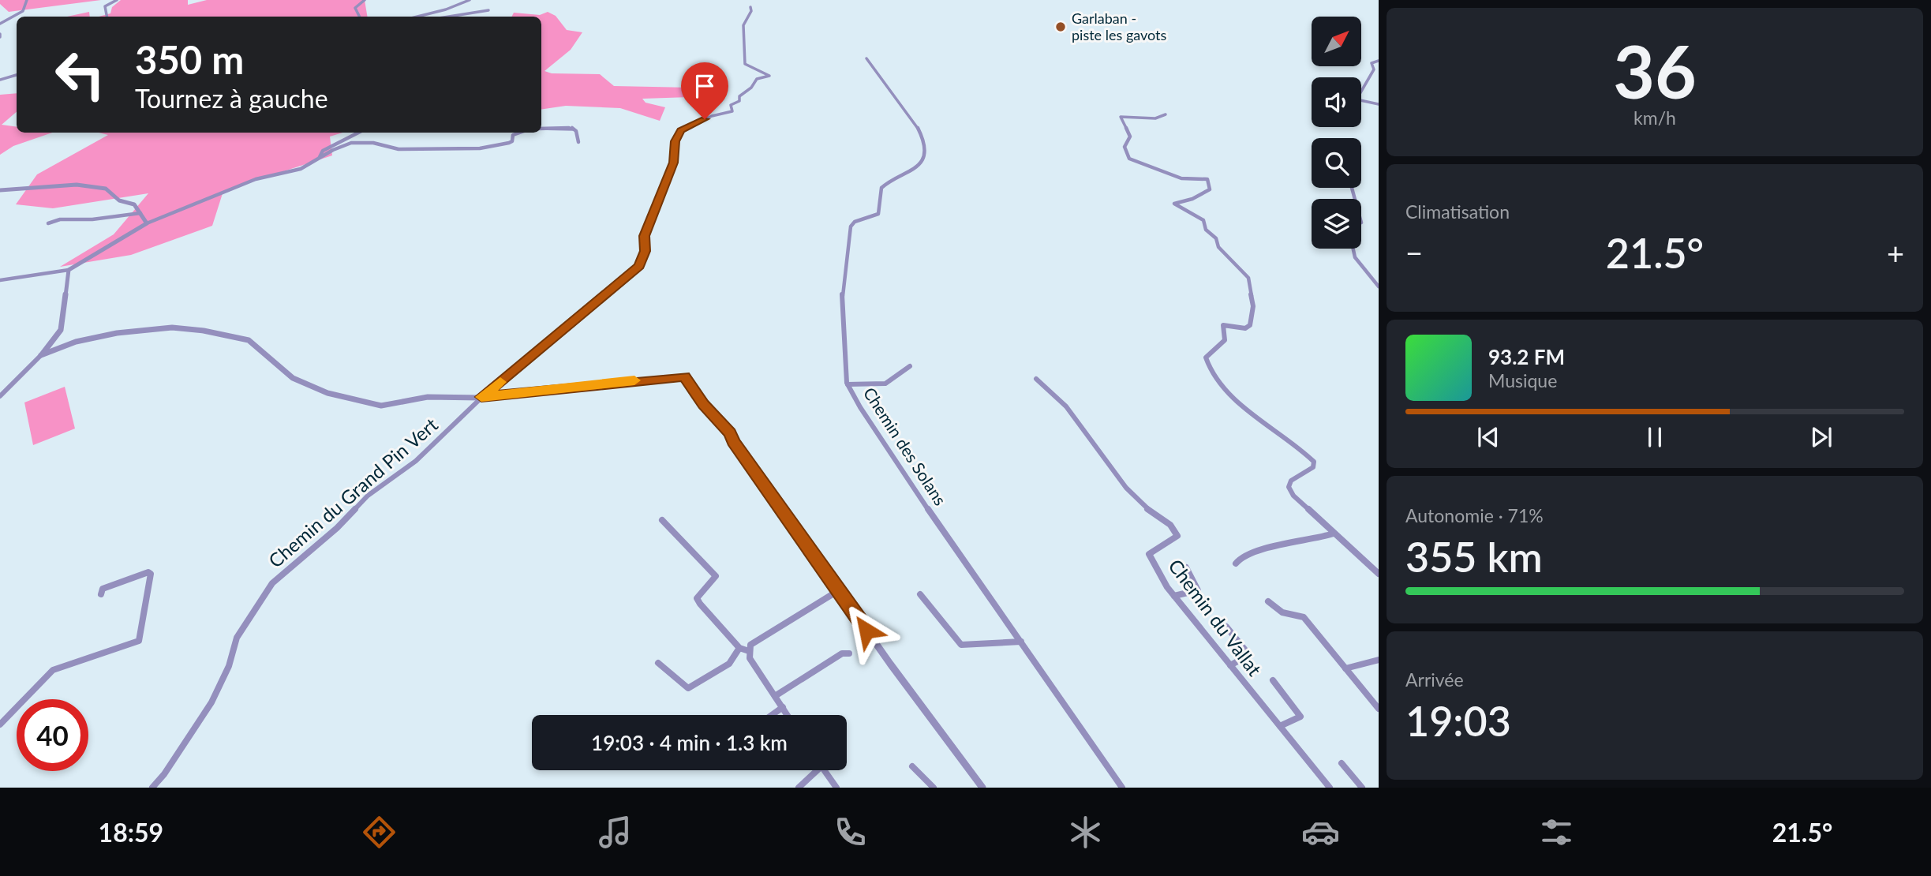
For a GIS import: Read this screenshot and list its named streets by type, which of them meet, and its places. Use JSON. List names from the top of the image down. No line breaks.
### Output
{"streets":{"street":["Chemin des Solans","Chemin du Grand Pin Vert","Chemin du Vallat"]},"places":["Garlaban - piste les gavots"],"north":"top right","page":{"tile":[["36","km/h"],"Climatisation",["Autonomie · 71%","355 km"],["Arrivée","19:03"]],"turn":["350 m","Tournez à gauche"],"heat":["−","21.5°","+"],"song":["93.2 FM","Musique"],"limit":"40","trip":"19:03 · 4 min · 1.3 km","tabs":["18:59","21.5°"]}}
